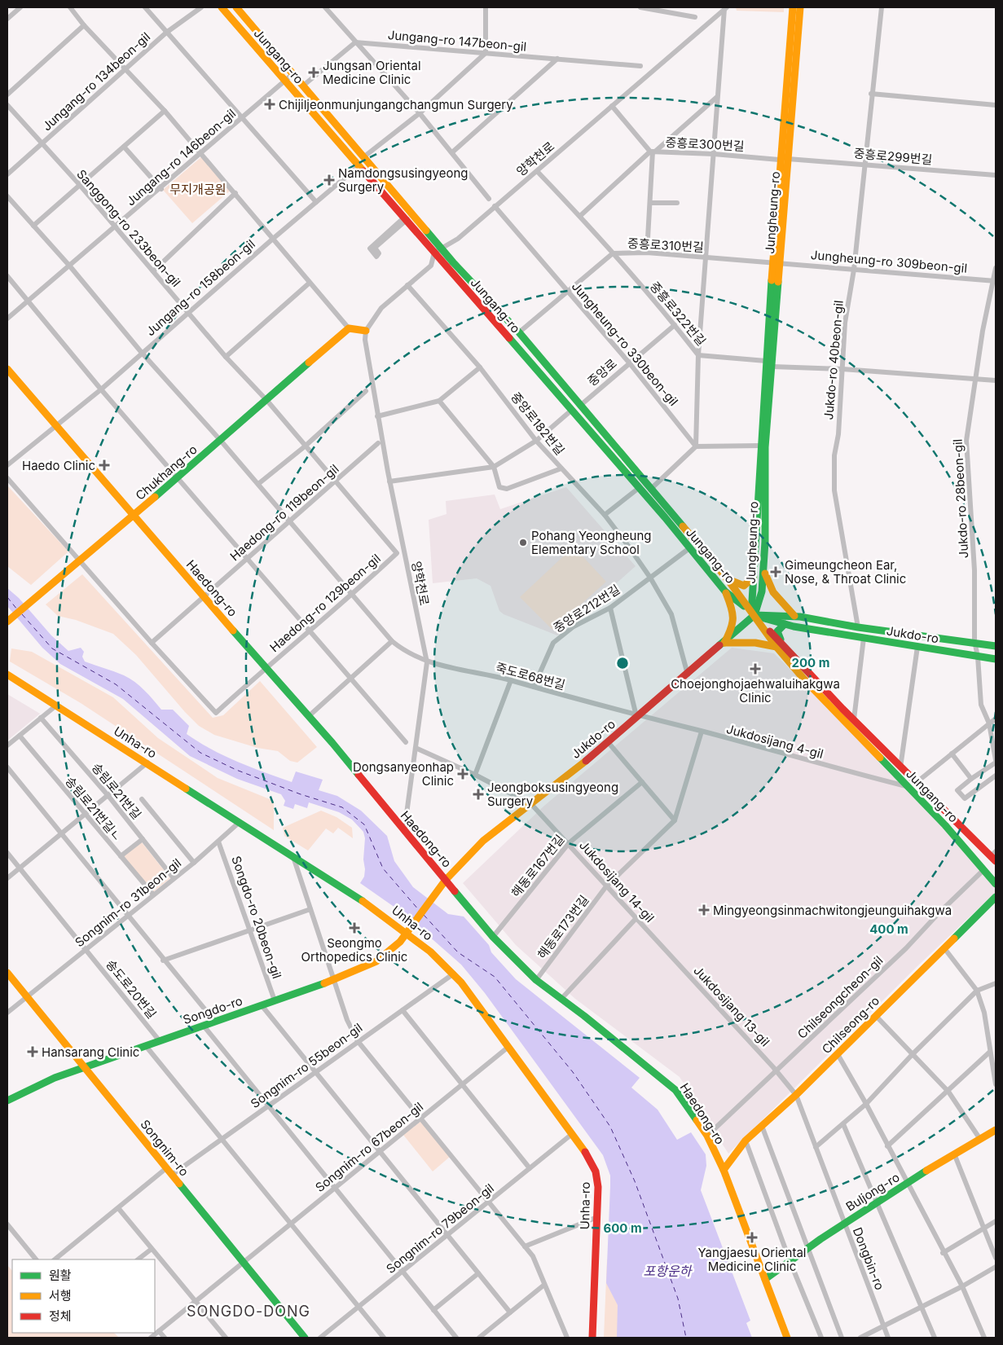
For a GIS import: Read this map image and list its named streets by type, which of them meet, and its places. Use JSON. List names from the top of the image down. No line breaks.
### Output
{"streets":{"main road":["Jungang-ro","Jungheung-ro","Chukhang-ro","Haedong-ro","Jukdo-ro","Unha-ro","Songdo-ro","Chilseong-ro","Songnim-ro","Buljong-ro"],"street":["Jungang-ro 147beon-gil","Jungang-ro 134beon-gil","중흥로300번길","중흥로299번길","Jungang-ro 146beon-gil","양학천로","Sanggong-ro 233beon-gil","중흥로310번길","Jungheung-ro 309beon-gil","Jungang-ro 158beon-gil","중흥로322번길","Jungheung-ro 330beon-gil","Jukdo-ro 40beon-gil","중앙로","중앙로182번길","Jukdo-ro 28beon-gil","Haedong-ro 119beon-gil","Haedong-ro 129beon-gil","중앙로212번길","죽도로68번길","Jukdosijang 4-gil","송림로21번길","송림로21번길ㄴ","해동로167번길","Jukdosijang 14-gil","Songnim-ro 31beon-gil","Songdo-ro 20beon-gil","해동로173번길","송도로20번길","Chilseongcheon-gil","Jukdosijang 13-gil","Songnim-ro 55beon-gil","Songnim-ro 67beon-gil","Songnim-ro 79beon-gil","Dongbin-ro"]},"crossings":[["Jungang-ro","Jungang-ro 146beon-gil"],["Jungang-ro","양학천로"],["Jungang-ro","Jungheung-ro"],["Jungang-ro","Jungang-ro 158beon-gil"],["Jungang-ro","중앙로"],["Jungang-ro","중앙로212번길"],["Jungang-ro","Jukdo-ro"],["Jungang-ro","Jukdosijang 4-gil"],["Jungang-ro","Chilseongcheon-gil"],["Jungang-ro 134beon-gil","Sanggong-ro 233beon-gil"],["중흥로300번길","Jungheung-ro"],["중흥로300번길","중흥로310번길"],["중흥로299번길","Jungheung-ro"],["중흥로299번길","Jukdo-ro 40beon-gil"],["Jungang-ro 146beon-gil","Sanggong-ro 233beon-gil"],["Jungang-ro 146beon-gil","죽도로68번길"],["양학천로","중흥로310번길"],["양학천로","Jungheung-ro 330beon-gil"],["양학천로","중앙로182번길"],["양학천로","Haedong-ro"],["양학천로","죽도로68번길"],["양학천로","Jukdosijang 14-gil"],["Jungheung-ro","중흥로310번길"],["Jungheung-ro","Jungheung-ro 309beon-gil"],["Jungheung-ro","중흥로322번길"],["Jungheung-ro","Jukdo-ro"],["Sanggong-ro 233beon-gil","Jungang-ro 158beon-gil"],["Sanggong-ro 233beon-gil","Chukhang-ro"],["중흥로310번길","Jungheung-ro 309beon-gil"],["중흥로310번길","중흥로322번길"],["Jungheung-ro 309beon-gil","Jukdo-ro 40beon-gil"],["Jungheung-ro 309beon-gil","Jukdo-ro 28beon-gil"],["Jungang-ro 158beon-gil","Haedong-ro"],["Jungang-ro 158beon-gil","죽도로68번길"],["중흥로322번길","중앙로"],["Jungheung-ro 330beon-gil","중앙로"],["Jukdo-ro 40beon-gil","Jukdo-ro"],["중앙로182번길","중앙로212번길"],["중앙로182번길","Jukdo-ro"],["Chukhang-ro","Haedong-ro"],["Chukhang-ro","죽도로68번길"],["Jukdo-ro 28beon-gil","Jukdo-ro"],["Haedong-ro 119beon-gil","Haedong-ro"],["Haedong-ro 119beon-gil","Haedong-ro 129beon-gil"],["Haedong-ro 119beon-gil","죽도로68번길"],["Haedong-ro","Haedong-ro 129beon-gil"],["Haedong-ro","Jukdo-ro"],["Haedong-ro","해동로167번길"],["Haedong-ro","해동로173번길"],["Haedong-ro","Chilseongcheon-gil"],["Haedong-ro","Songdo-ro"],["Haedong-ro","Chilseong-ro"],["Haedong-ro","Buljong-ro"],["Haedong-ro 129beon-gil","죽도로68번길"],["중앙로212번길","죽도로68번길"],["Jukdo-ro","죽도로68번길"],["Jukdo-ro","Jukdosijang 4-gil"],["Jukdo-ro","Jukdosijang 14-gil"],["Jukdo-ro","Songdo-ro"],["죽도로68번길","Jukdosijang 4-gil"],["Unha-ro","Songnim-ro 31beon-gil"],["Unha-ro","Songdo-ro"],["Unha-ro","Songnim-ro 55beon-gil"],["Unha-ro","Songnim-ro 67beon-gil"],["Unha-ro","Songnim-ro 79beon-gil"],["송림로21번길","Songnim-ro 31beon-gil"],["송림로21번길ㄴ","Songnim-ro 31beon-gil"],["해동로167번길","Jukdosijang 14-gil"],["Jukdosijang 14-gil","해동로173번길"],["Jukdosijang 14-gil","Jukdosijang 13-gil"],["Songnim-ro 31beon-gil","Songdo-ro 20beon-gil"],["Songnim-ro 31beon-gil","송도로20번길"],["Songnim-ro 31beon-gil","Songnim-ro"],["Songdo-ro 20beon-gil","Songdo-ro"],["송도로20번길","Songdo-ro"],["Chilseongcheon-gil","Jukdosijang 13-gil"],["Jukdosijang 13-gil","Chilseong-ro"],["Jukdosijang 13-gil","Dongbin-ro"],["Songdo-ro","Songnim-ro"],["Chilseong-ro","Dongbin-ro"],["Songnim-ro 55beon-gil","Songnim-ro"],["Songnim-ro 67beon-gil","Songnim-ro"],["Buljong-ro","Dongbin-ro"]],"districts":["SONGDO-DONG"],"water":["포항운하"],"parks":["무지개공원"],"places":{"health":["Jungsan Oriental Medicine Clinic","Chijiljeonmunjungangchangmun Surgery","Namdongsusingyeong Surgery","Haedo Clinic","Gimeungcheon Ear, Nose, & Throat Clinic","Choejonghojaehwaluihakgwa Clinic","Dongsanyeonhap Clinic","Jeongboksusingyeong Surgery","Mingyeongsinmachwitongjeunguihakgwa","Seongmo Orthopedics Clinic","Hansarang Clinic","Yangjaesu Oriental Medicine Clinic"],"other":["Pohang Yeongheung Elementary School"]},"legend":["원활","서행","정체"],"rings":["200 m","400 m","600 m"]}
